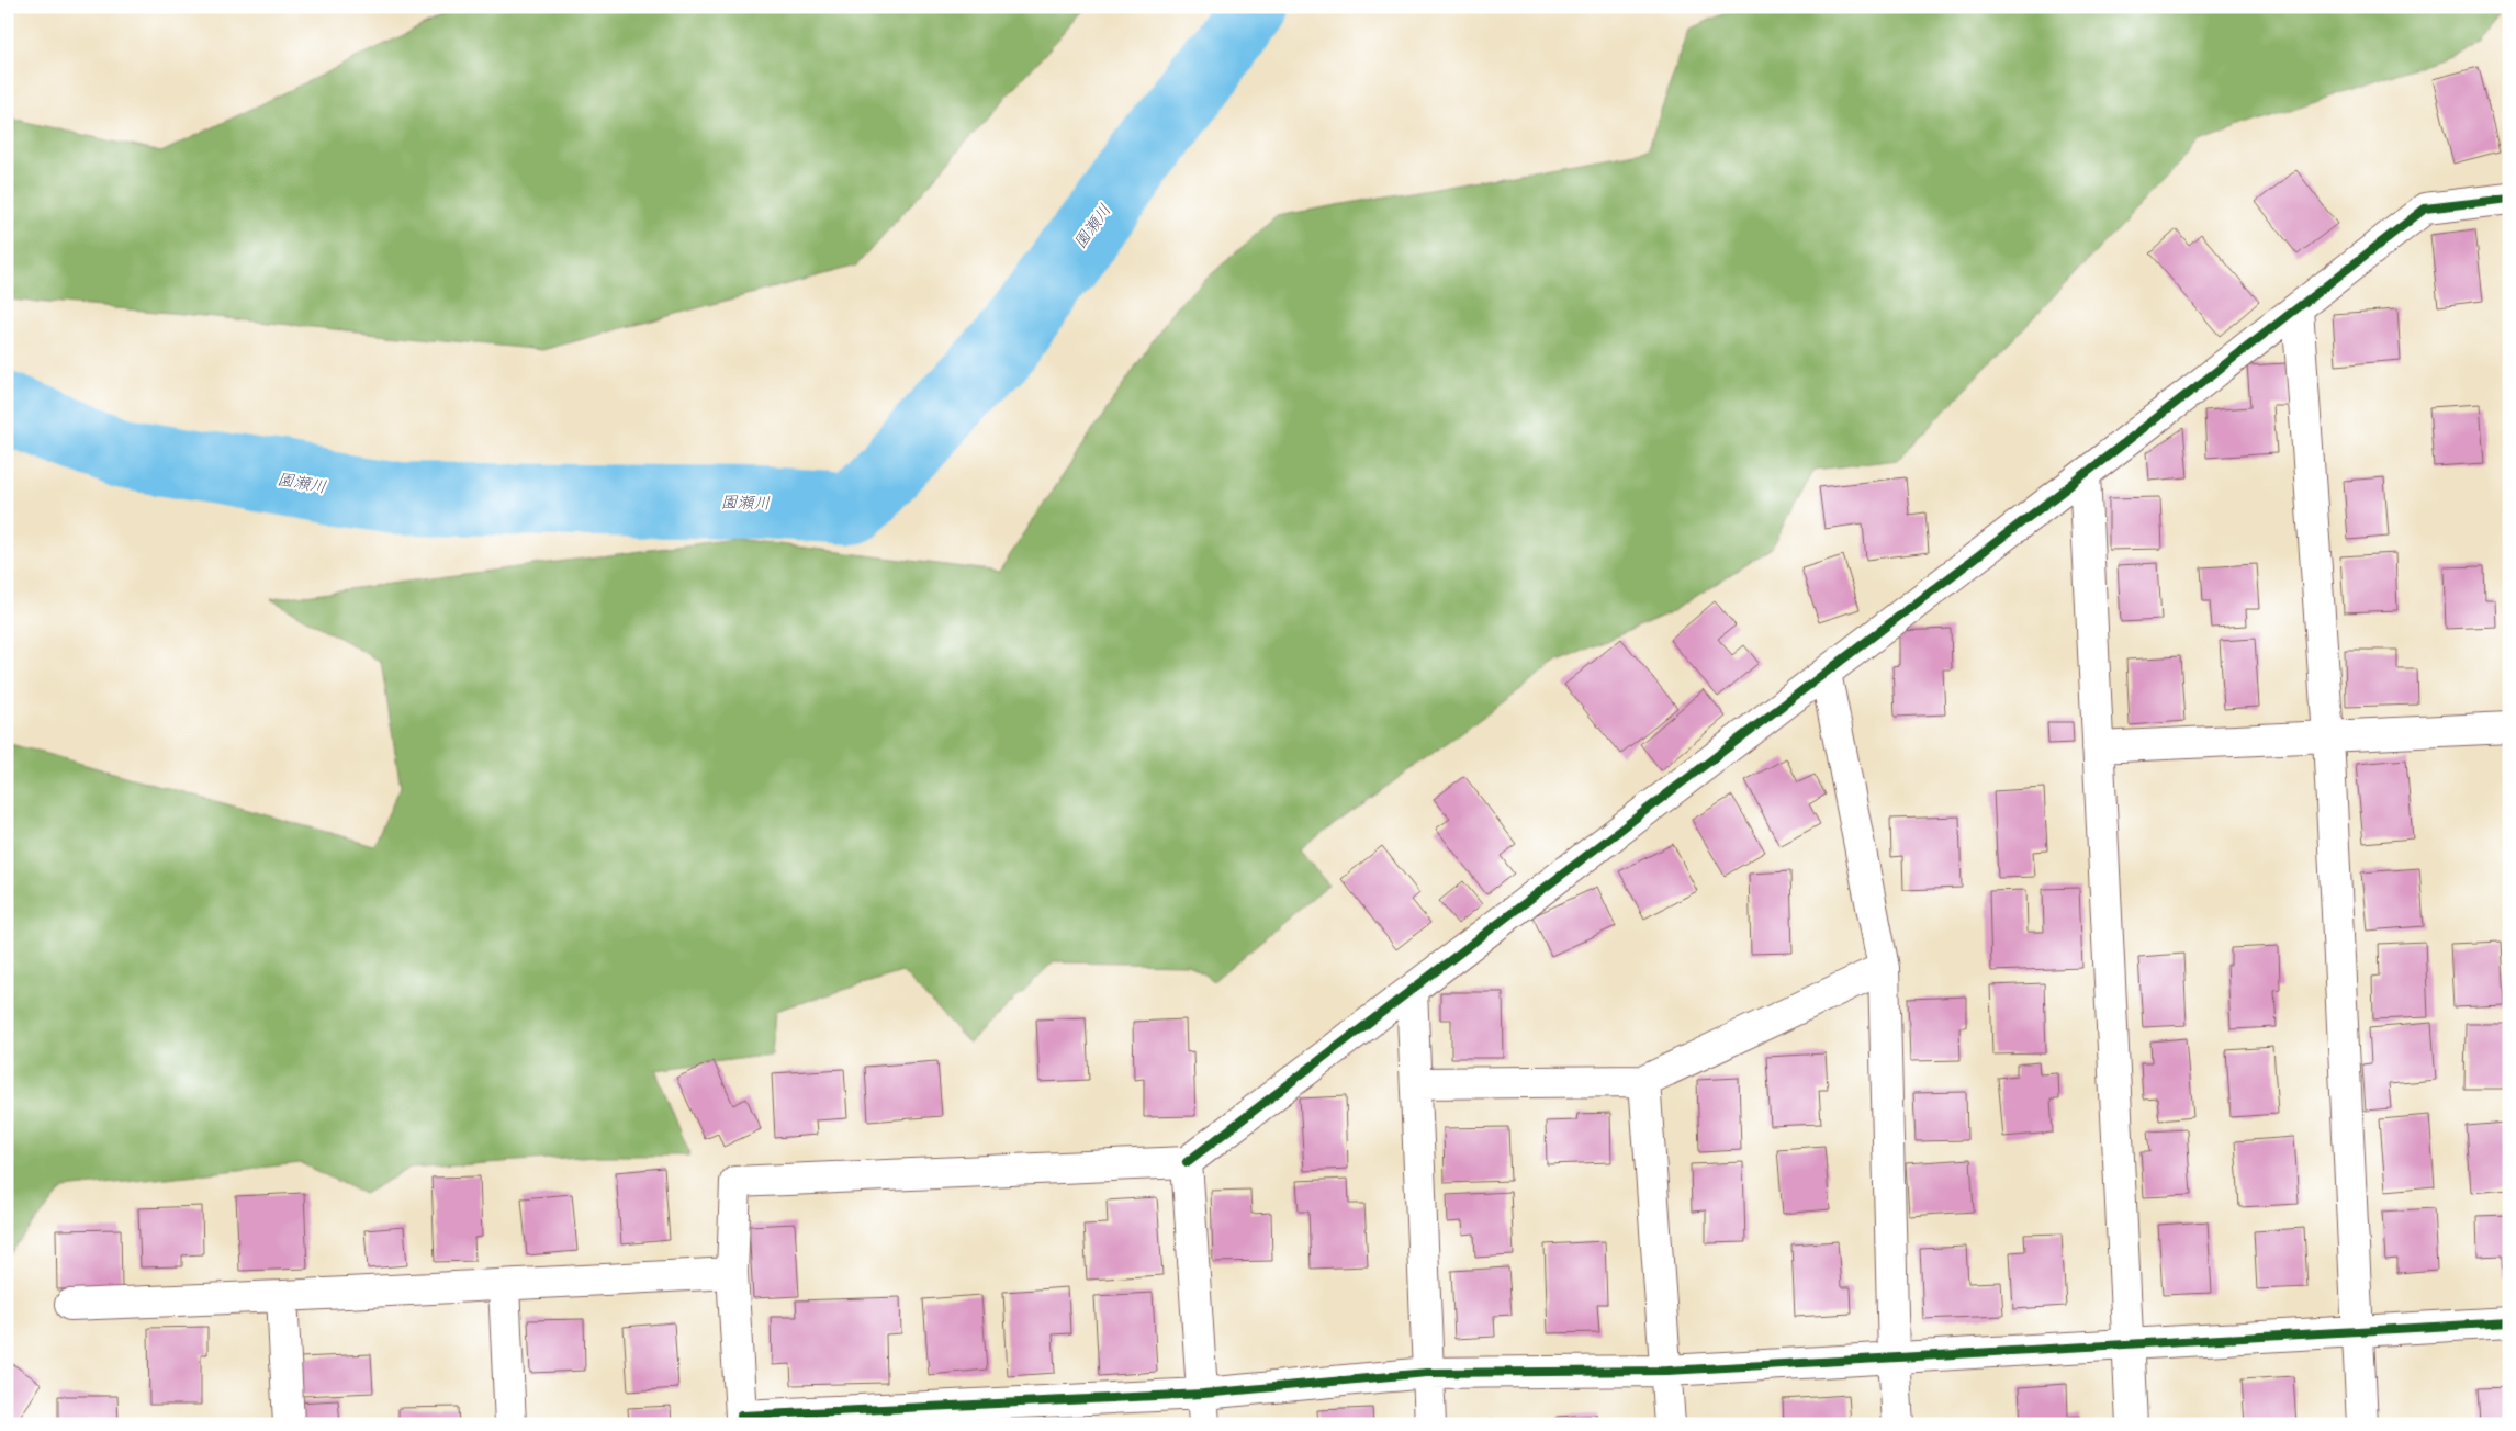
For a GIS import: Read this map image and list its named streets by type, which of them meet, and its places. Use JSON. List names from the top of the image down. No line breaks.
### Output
{"water":["園瀬川"]}
